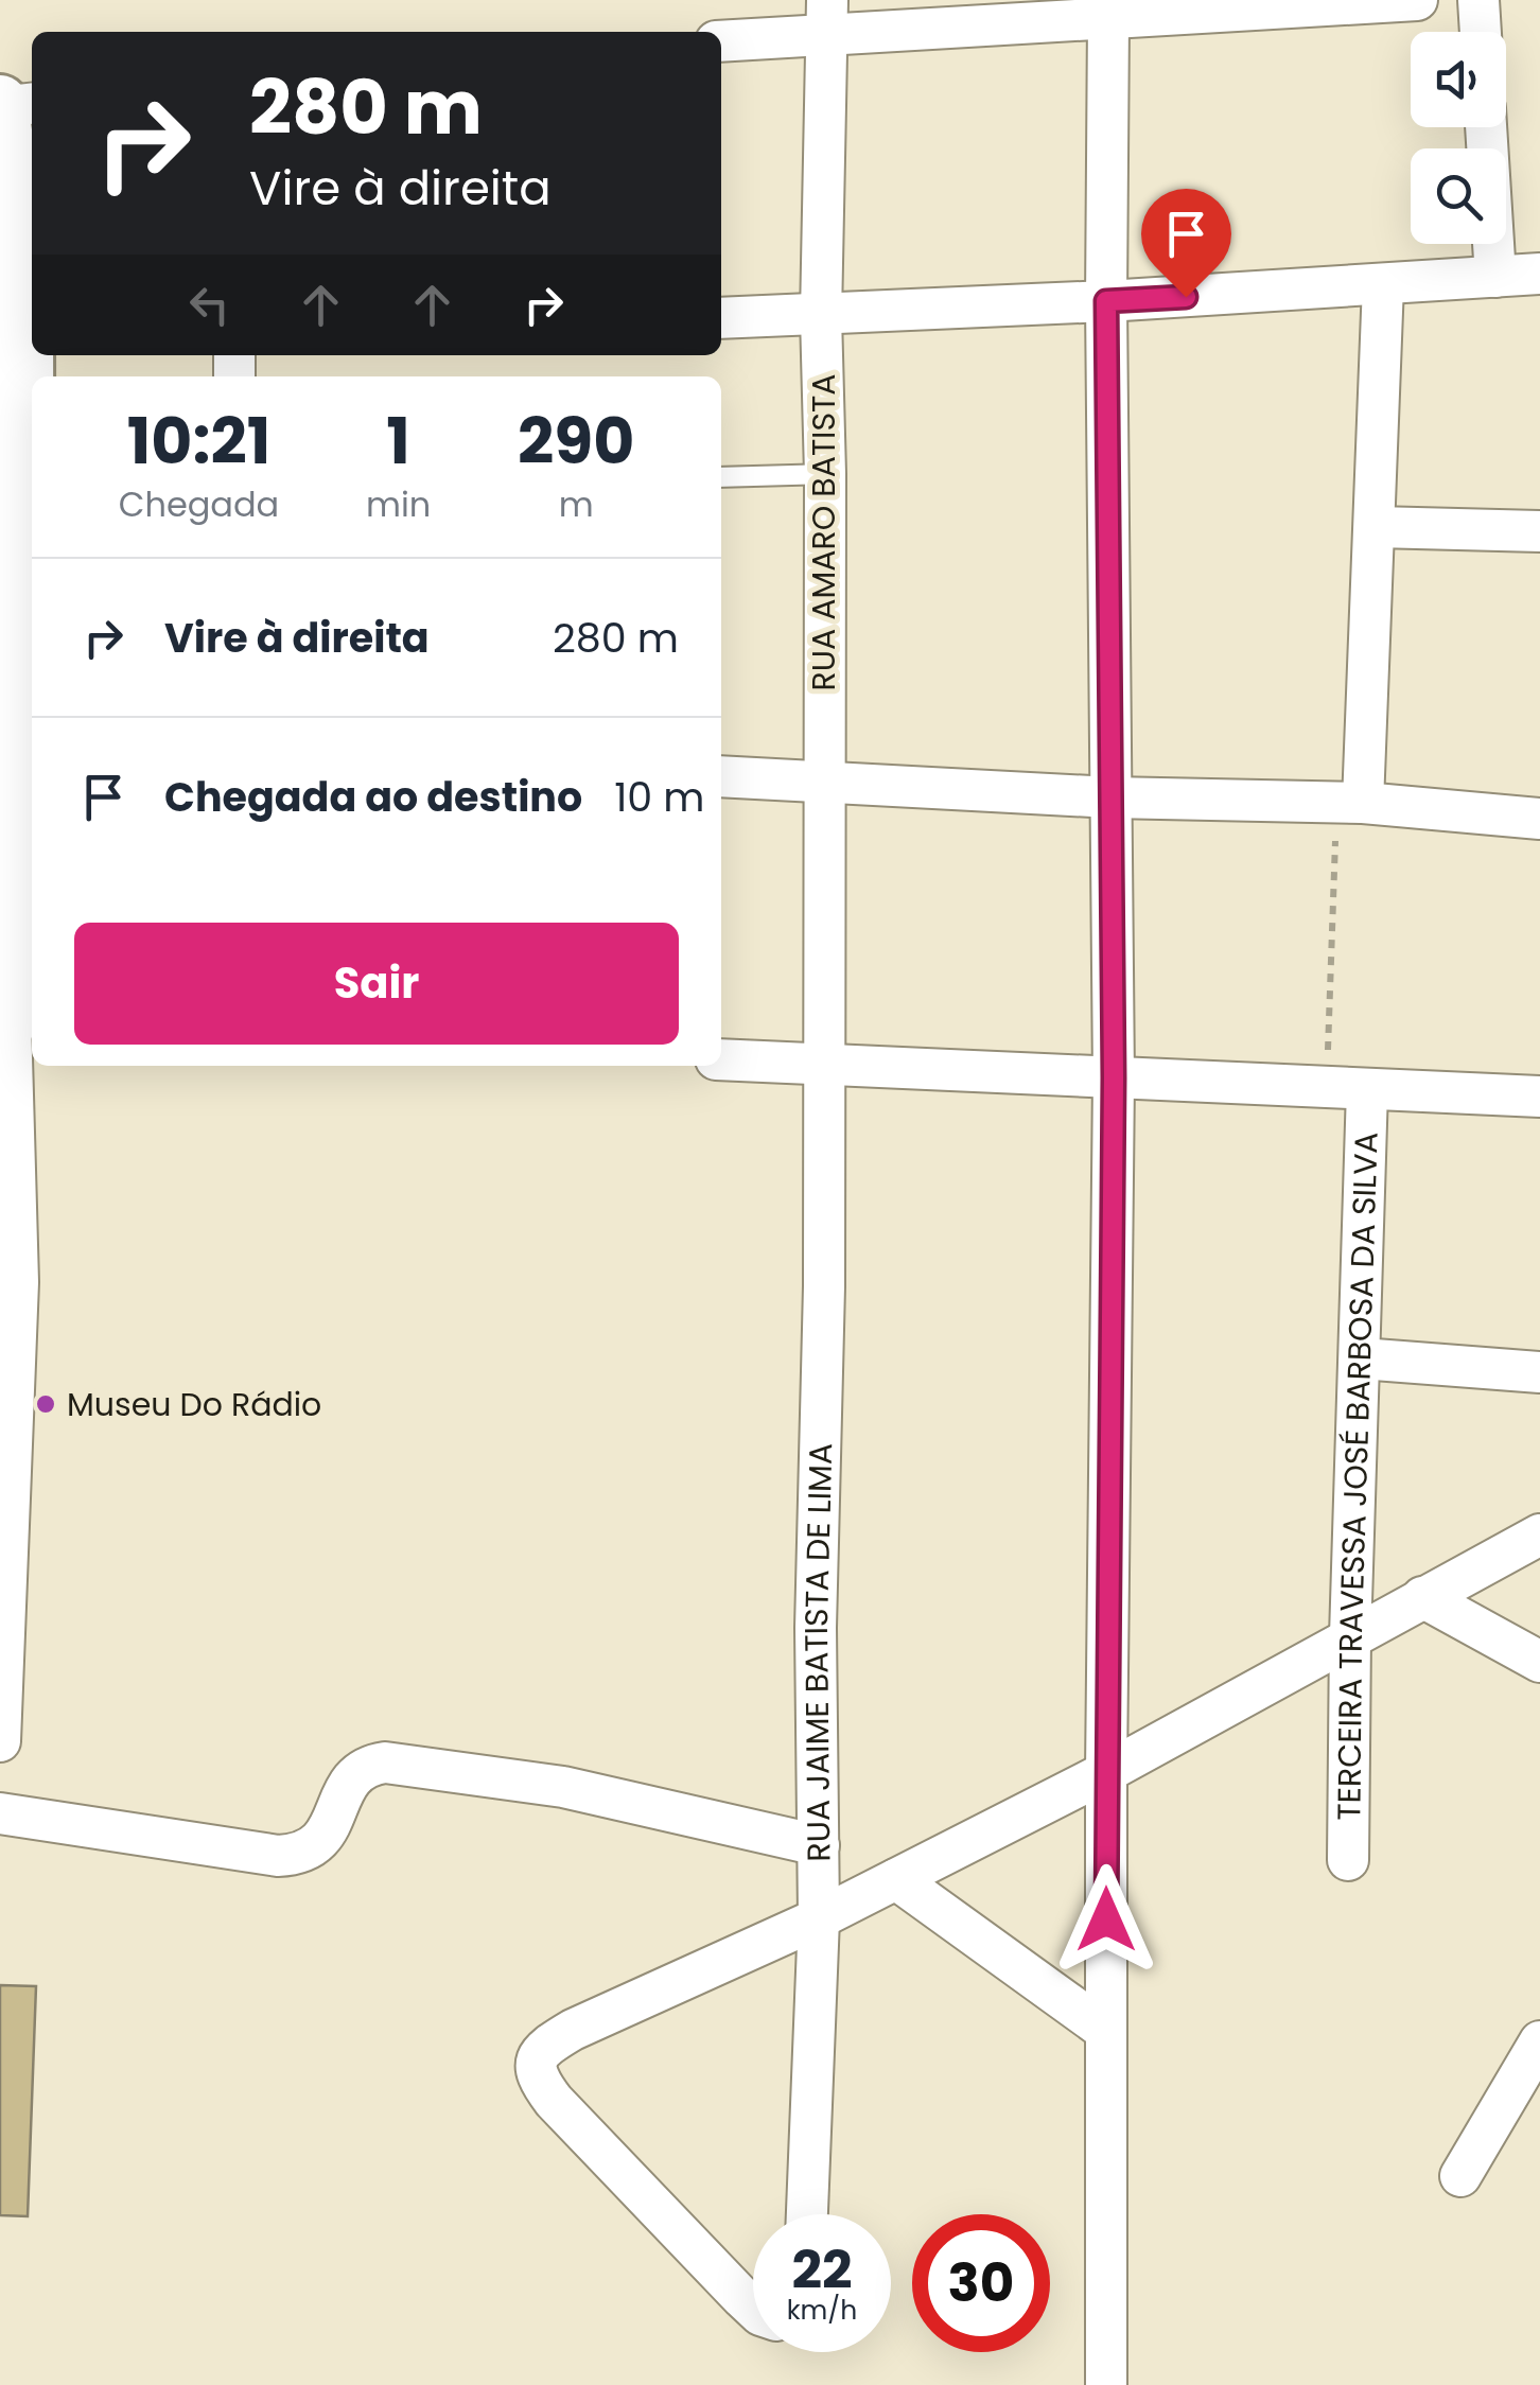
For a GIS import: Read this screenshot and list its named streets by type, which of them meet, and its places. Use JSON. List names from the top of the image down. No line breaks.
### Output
{"streets":{"street":["RUA AMARO BATISTA","TERCEIRA TRAVESSA JOSÉ BARBOSA DA SILVA","RUA JAIME BATISTA DE LIMA"]},"crossings":[["RUA AMARO BATISTA","RUA JAIME BATISTA DE LIMA"]],"places":["Museu Do Rádio"],"page":{"turn":["280 m","Vire à direita"],"eta":["10:21","Chegada","1","min","290","m"],"list":[{"name":"Vire à direita","value":"280 m"},{"name":"Chegada ao destino","value":"10 m"}],"buttons":"Sair","speed":"22 km/h","limit":"30"}}
